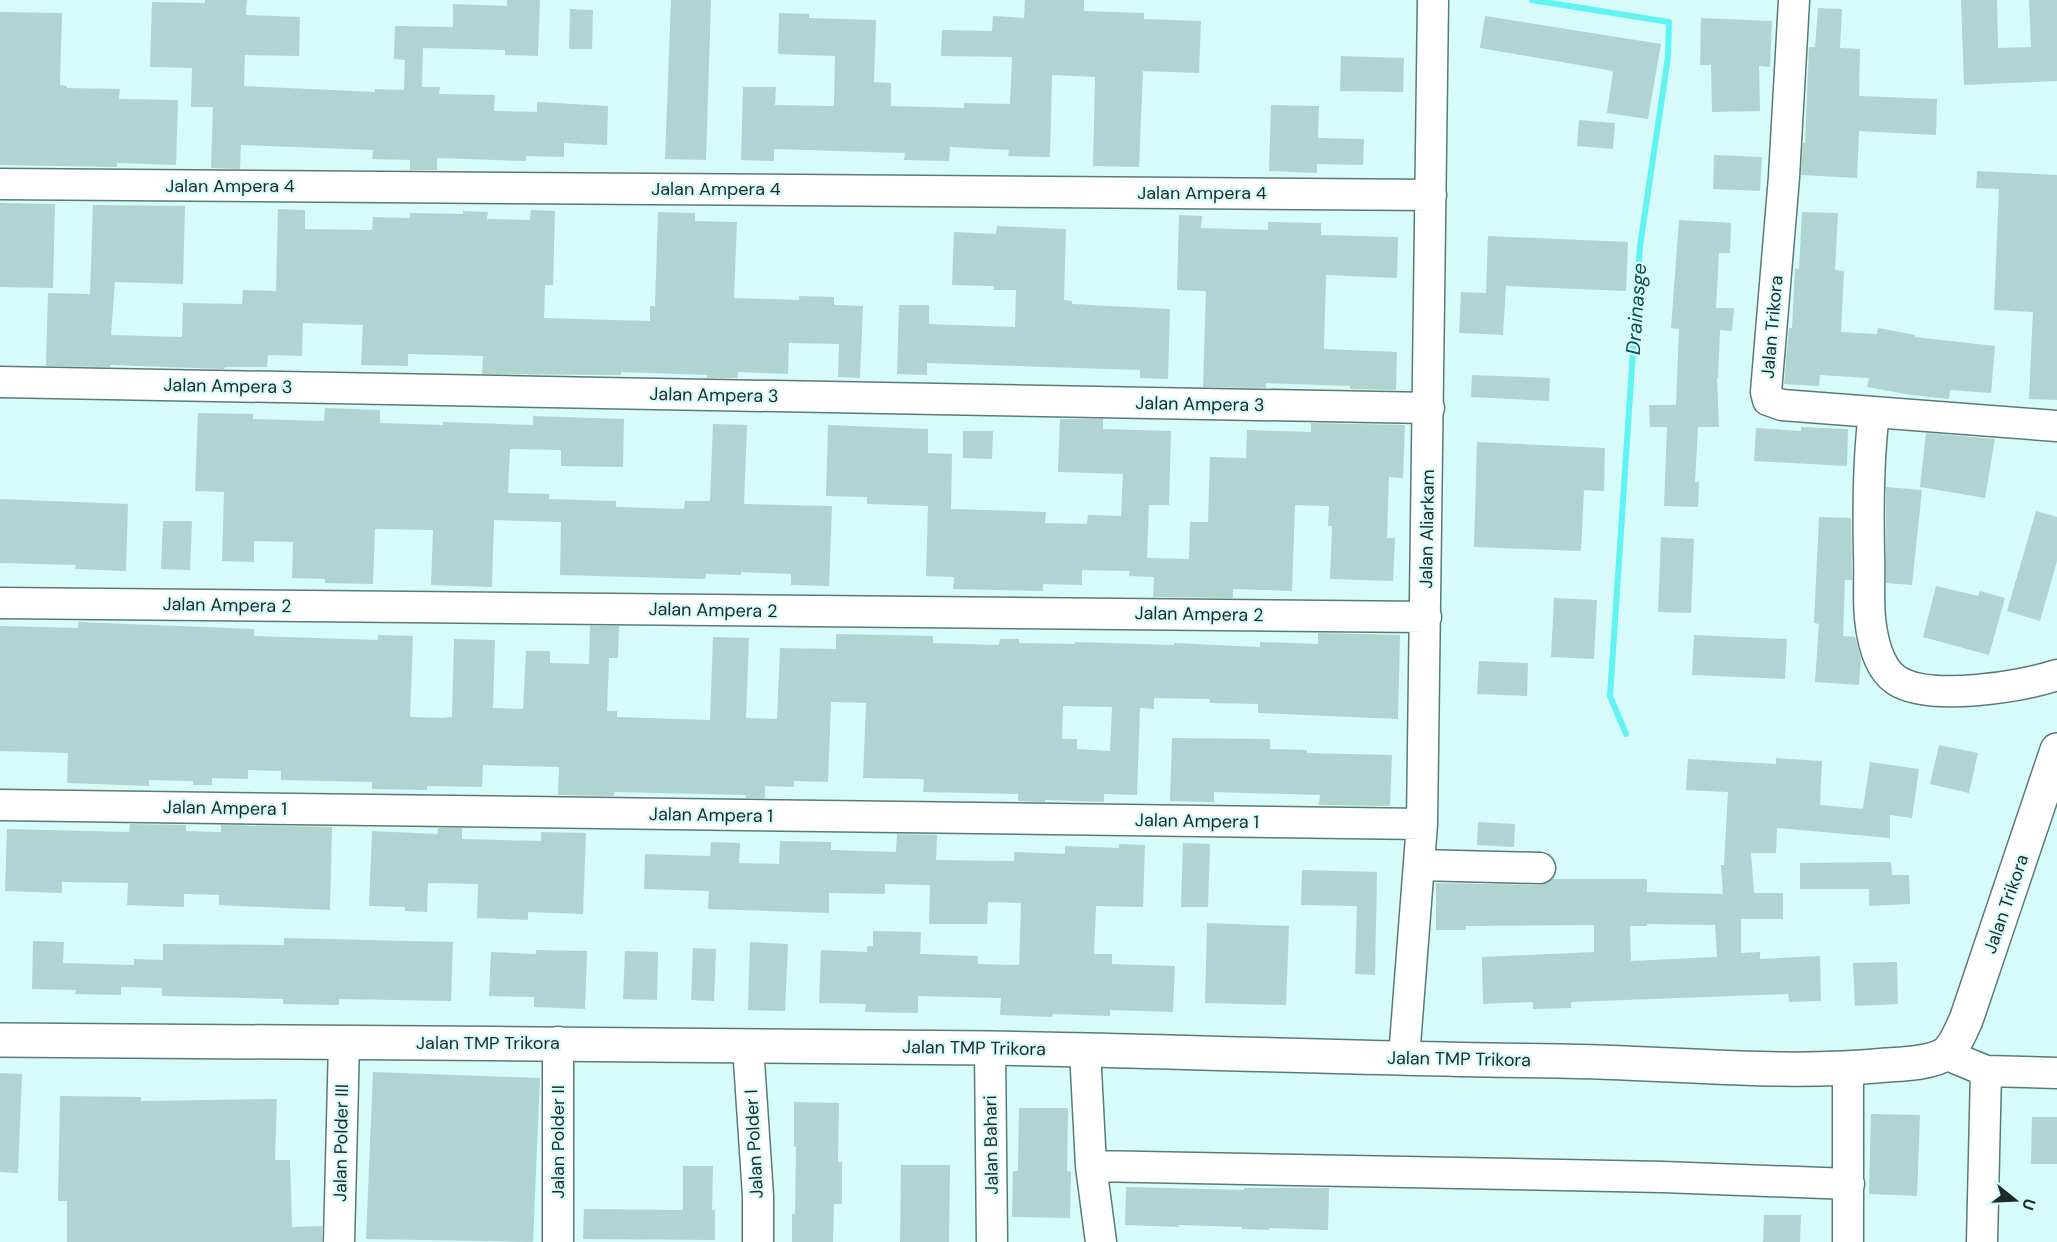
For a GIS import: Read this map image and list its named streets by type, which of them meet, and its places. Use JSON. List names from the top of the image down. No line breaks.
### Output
{"streets":{"highway":["Jalan Trikora","Jalan TMP Trikora"],"street":["Jalan Ampera 4","Jalan Ampera 3","Jalan Aliarkam","Jalan Ampera 2","Jalan Ampera 1","Jalan Polder II","Jalan Polder III","Jalan Polder I","Jalan Bahari"]},"crossings":[["Jalan Ampera 4","Jalan Aliarkam"],["Jalan Trikora","Jalan TMP Trikora"],["Jalan Ampera 3","Jalan Aliarkam"],["Jalan Aliarkam","Jalan Ampera 2"],["Jalan Aliarkam","Jalan Ampera 1"],["Jalan Aliarkam","Jalan TMP Trikora"],["Jalan TMP Trikora","Jalan Polder II"],["Jalan TMP Trikora","Jalan Polder III"],["Jalan TMP Trikora","Jalan Polder I"],["Jalan TMP Trikora","Jalan Bahari"]],"water":["Drainasge"],"north":"right"}
